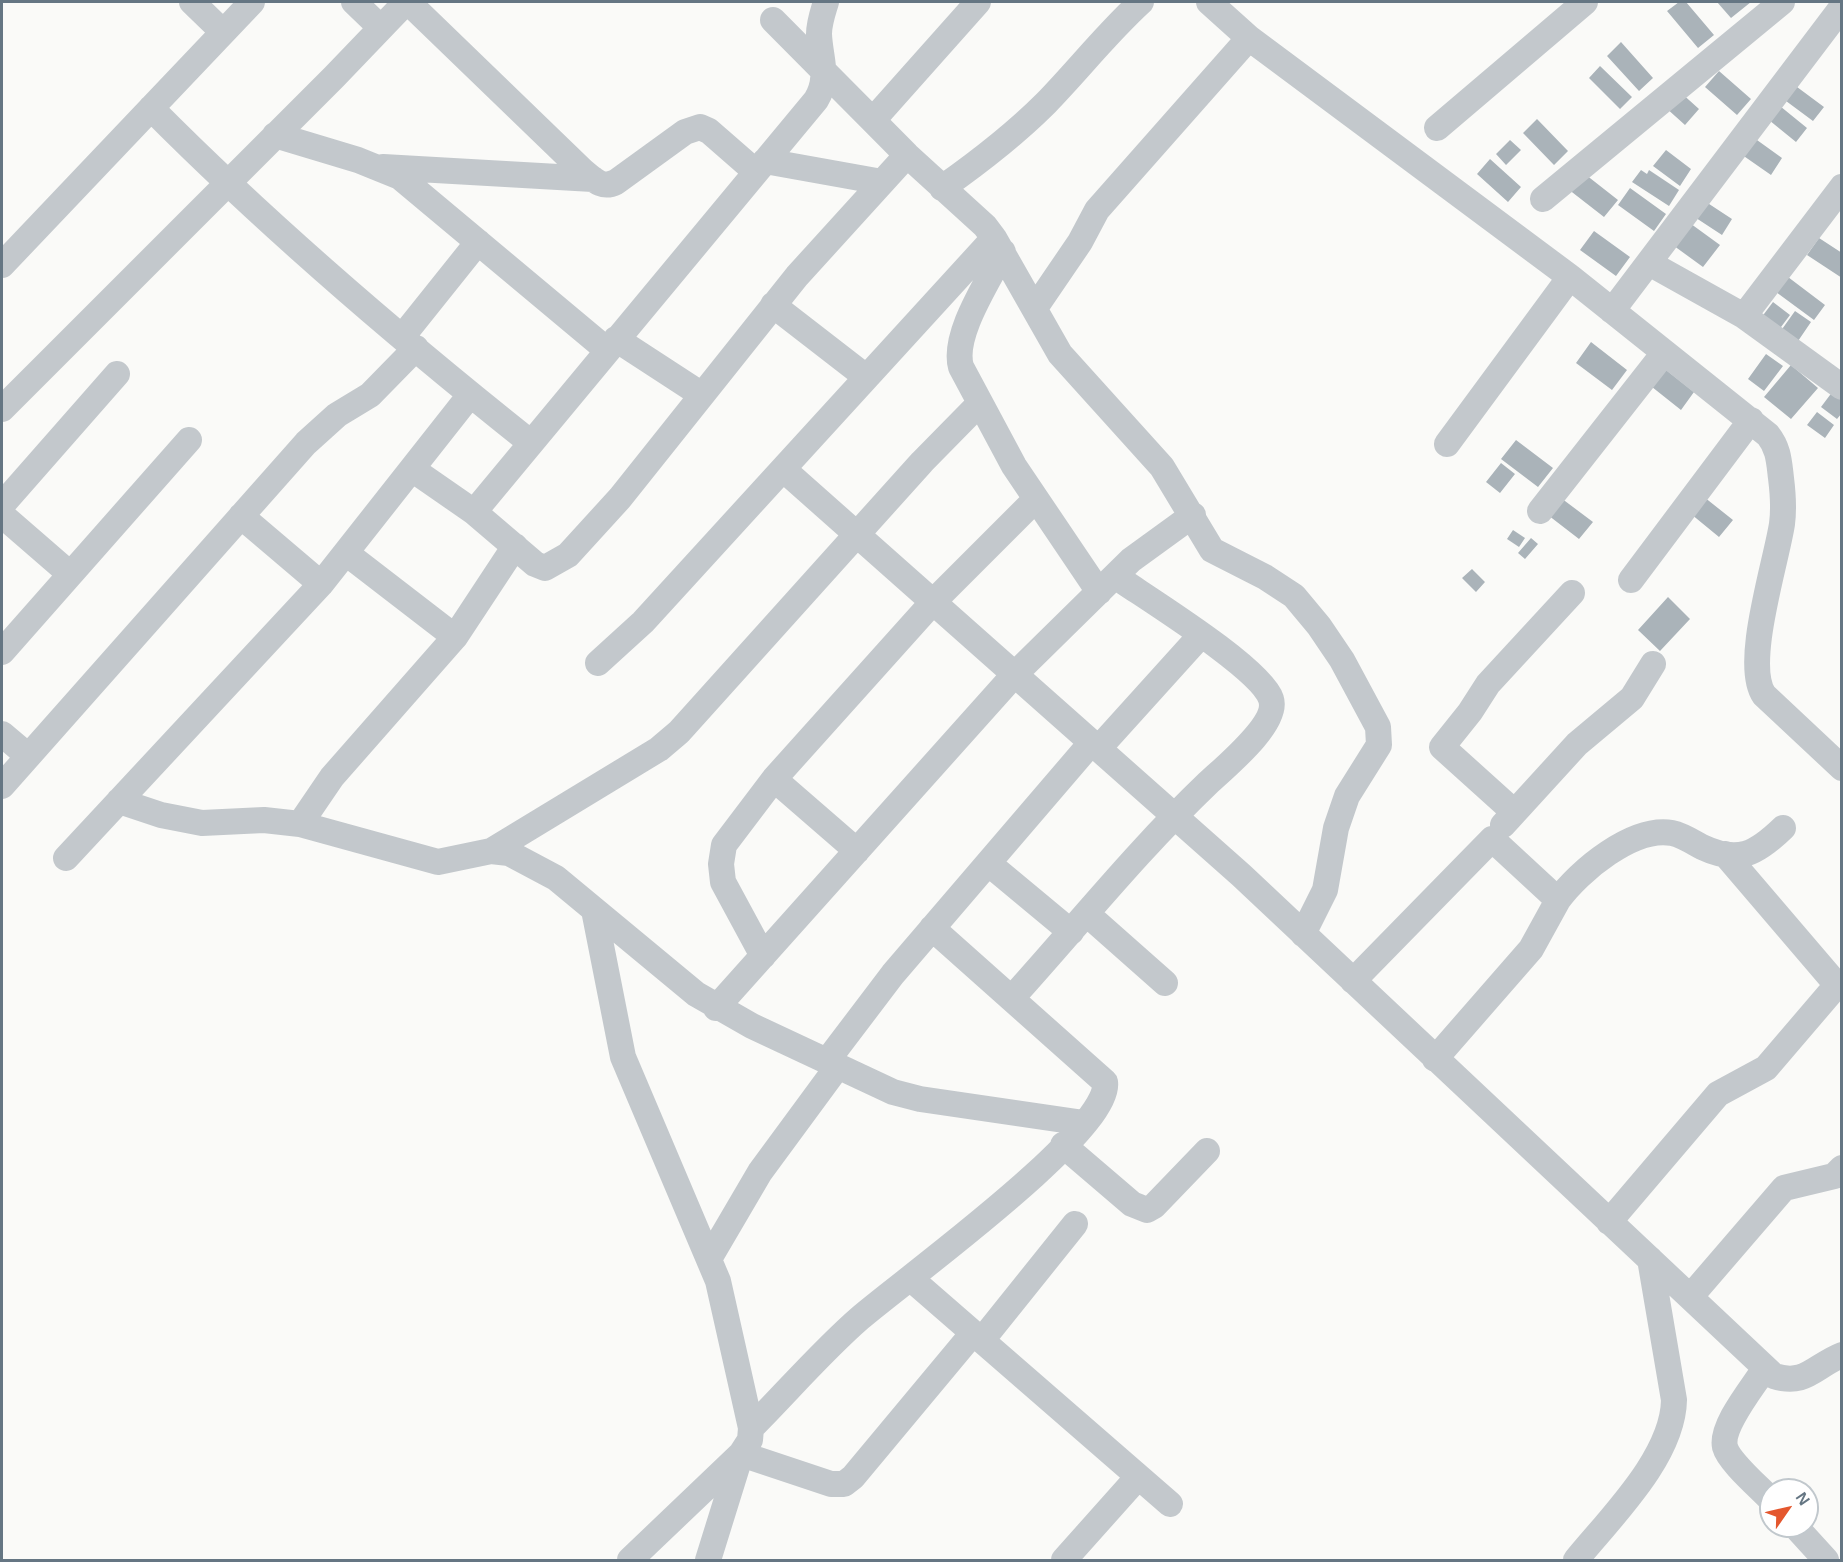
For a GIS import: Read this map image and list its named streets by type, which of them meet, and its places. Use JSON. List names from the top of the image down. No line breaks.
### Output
{"north":"top right"}
